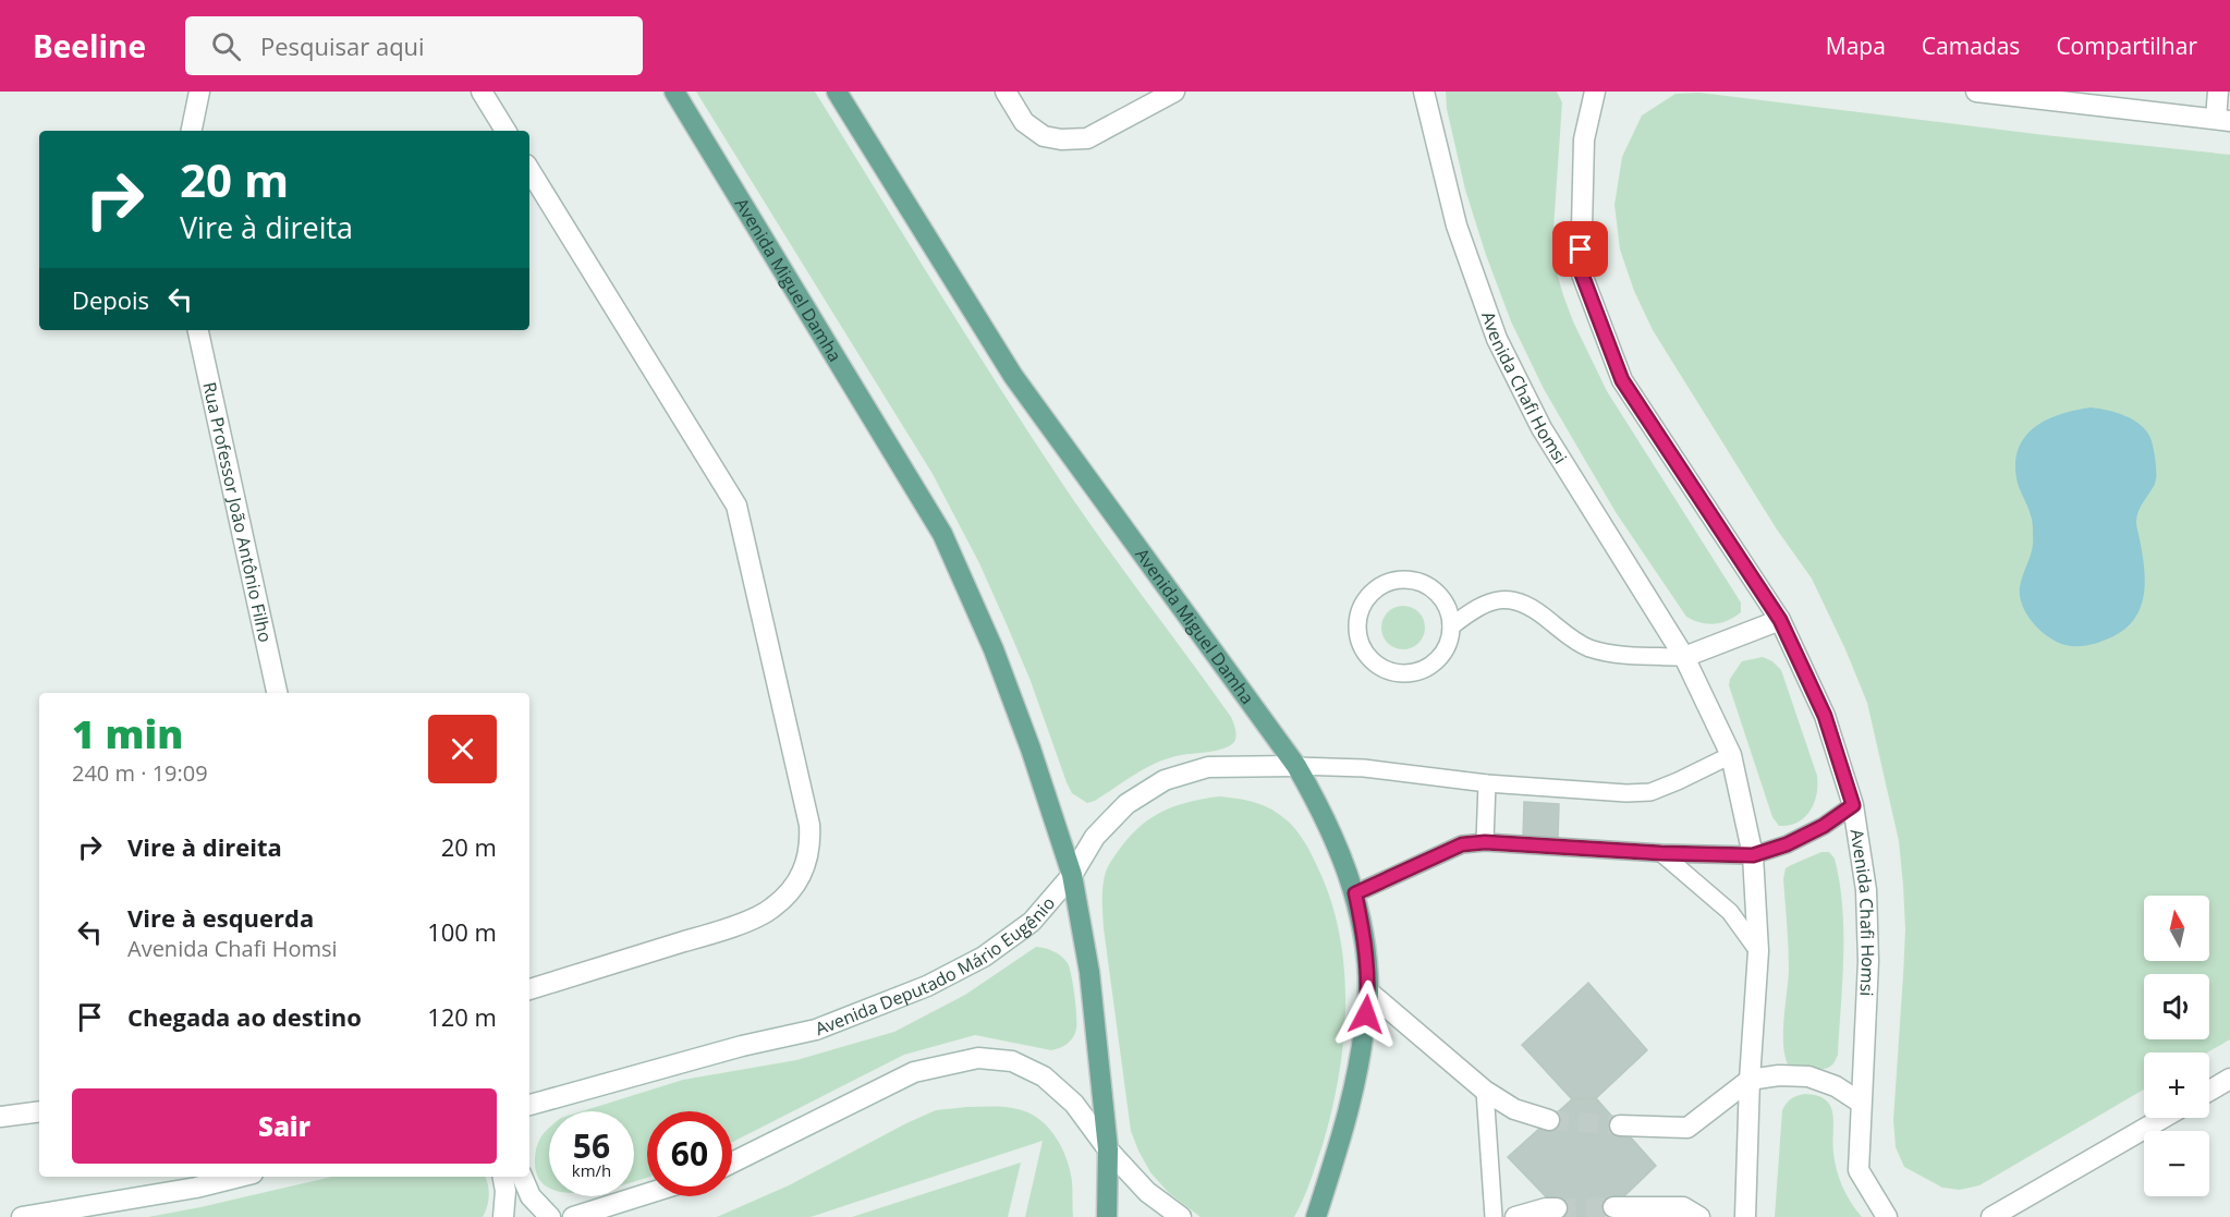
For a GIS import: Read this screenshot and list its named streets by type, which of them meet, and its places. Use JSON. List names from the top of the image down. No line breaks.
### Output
{"streets":{"main road":["Avenida Miguel Damha"],"street":["Avenida Chafi Homsi","Rua Professor João Antônio Filho","Avenida Deputado Mário Eugênio"]},"crossings":[["Avenida Miguel Damha","Avenida Deputado Mário Eugênio"]],"north":"top","page":{"header":"Beeline","search":"Pesquisar aqui","nav":["Mapa","Camadas","Compartilhar"],"turn":["20 m","Vire à direita"],"then":"Depois","heading":["1 min","240 m · 19:09"],"list":[{"name":"Vire à direita","value":"20 m"},{"name":"Vire à esquerda","note":"Avenida Chafi Homsi","value":"100 m"},{"name":"Chegada ao destino","value":"120 m"}],"map_buttons":["+","−"],"buttons":"Sair","speed":"56 km/h","limit":"60"}}
